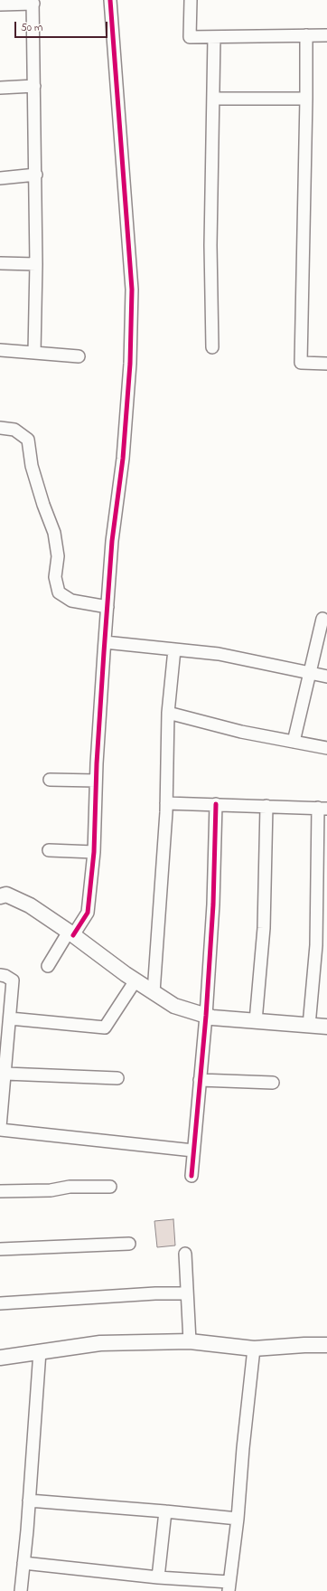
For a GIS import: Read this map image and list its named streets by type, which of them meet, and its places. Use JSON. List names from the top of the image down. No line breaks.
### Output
{"scale_bar":"50 m"}
